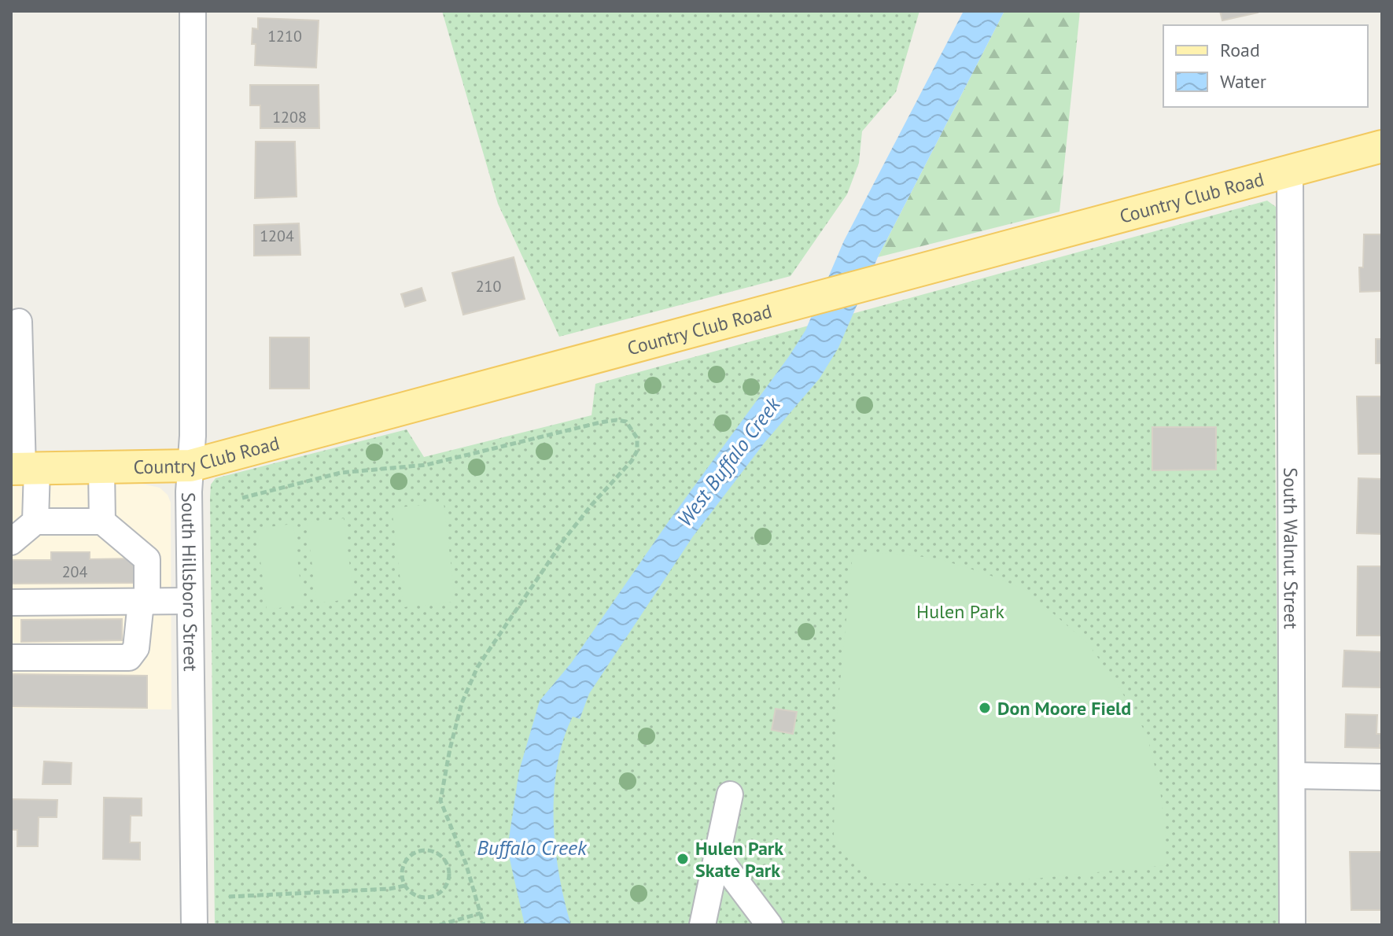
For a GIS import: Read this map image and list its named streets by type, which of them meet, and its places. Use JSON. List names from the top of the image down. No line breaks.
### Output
{"streets":{"main road":["Country Club Road"],"street":["South Walnut Street","South Hillsboro Street"]},"crossings":[["Country Club Road","South Walnut Street"],["Country Club Road","South Hillsboro Street"]],"water":["West Buffalo Creek","Buffalo Creek"],"parks":["Hulen Park"],"places":["Don Moore Field","Hulen Park Skate Park"],"house_numbers":["1210","1208","1204","210","204"],"legend":["Road","Water"]}
